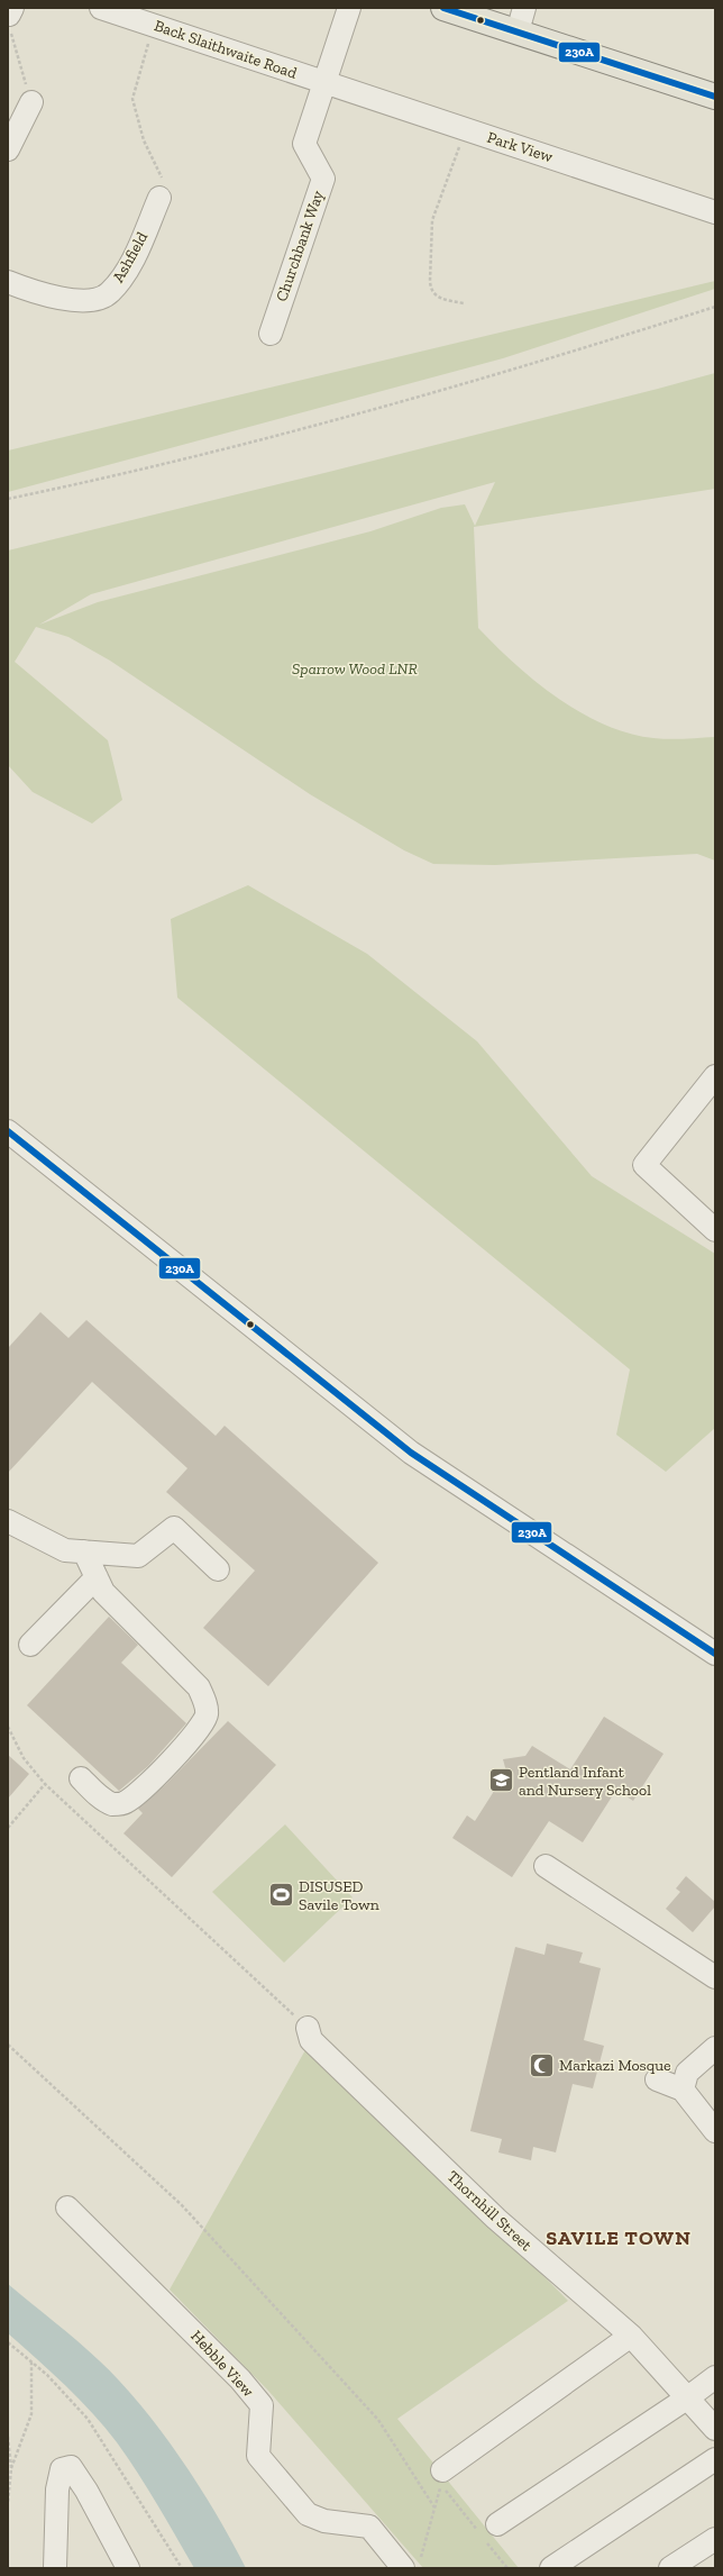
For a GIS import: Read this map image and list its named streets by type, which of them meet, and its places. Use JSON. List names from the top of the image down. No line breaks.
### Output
{"streets":{"street":["Back Slaithwaite Road","Park View","Churchbank Way","Ashfield","Thornhill Street","Hebble View"]},"crossings":[["Back Slaithwaite Road","Park View"],["Back Slaithwaite Road","Churchbank Way"],["Park View","Churchbank Way"]],"districts":["SAVILE TOWN"],"parks":["Sparrow Wood LNR"],"places":{"school or university":["Pentland Infant and Nursery School"],"sports":["DISUSED Savile Town"],"mosque":["Markazi Mosque"]},"lines":["transit line 230A"]}
